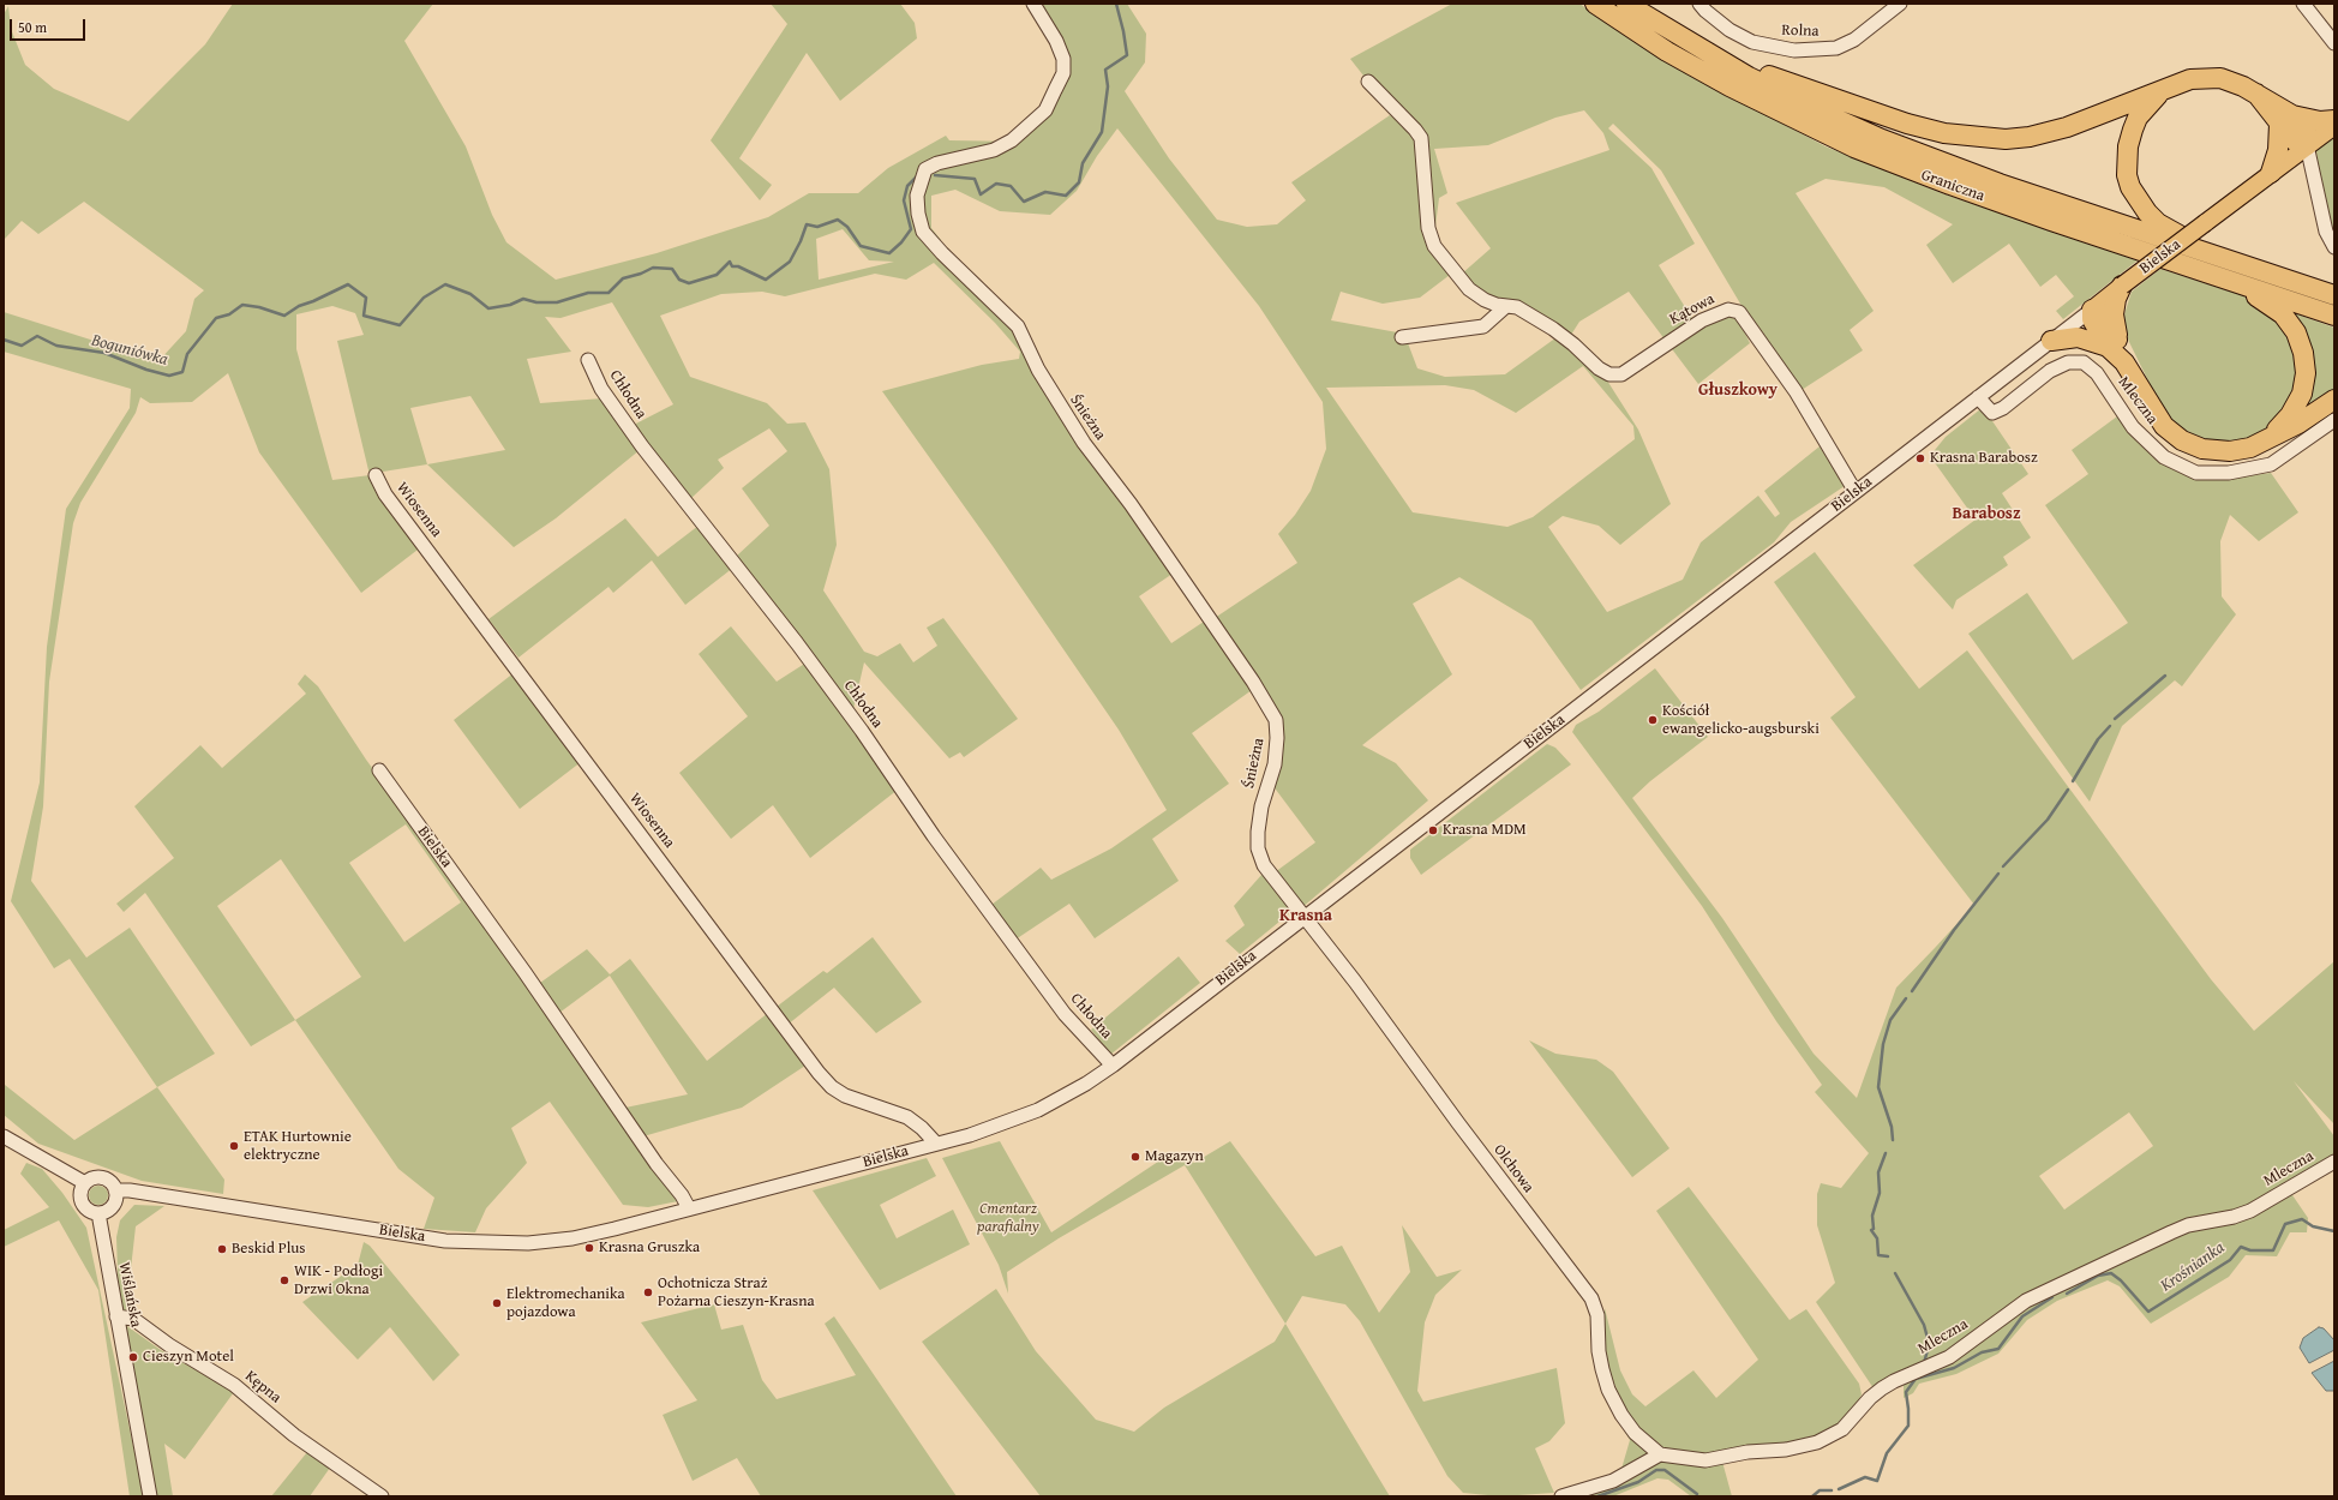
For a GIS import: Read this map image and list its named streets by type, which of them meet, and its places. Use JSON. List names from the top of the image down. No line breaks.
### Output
{"streets":{"highway":["Graniczna"],"main road":["Bielska"],"street":["Rolna","Kątowa","Chłodna","Mleczna","Śnieżna","Wiosenna","Olchowa","Wiślańska","Kępna"]},"crossings":[["Bielska","Kątowa"],["Bielska","Chłodna"],["Bielska","Mleczna"],["Bielska","Śnieżna"],["Bielska","Wiosenna"],["Bielska","Olchowa"],["Bielska","Wiślańska"],["Mleczna","Olchowa"],["Śnieżna","Olchowa"],["Wiślańska","Kępna"]],"districts":["Głuszkowy","Barabosz","Krasna"],"water":["Boguniówka","Krośnianka"],"parks":["Cmentarz parafialny"],"places":["Krasna Barabosz","Kościół ewangelicko-augsburski","Krasna MDM","ETAK Hurtownie elektryczne","Magazyn","Krasna Gruszka","Beskid Plus","WIK - Podłogi Drzwi Okna","Ochotnicza Straż Pożarna Cieszyn-Krasna","Elektromechanika pojazdowa","Cieszyn Motel"],"scale_bar":"50 m"}
